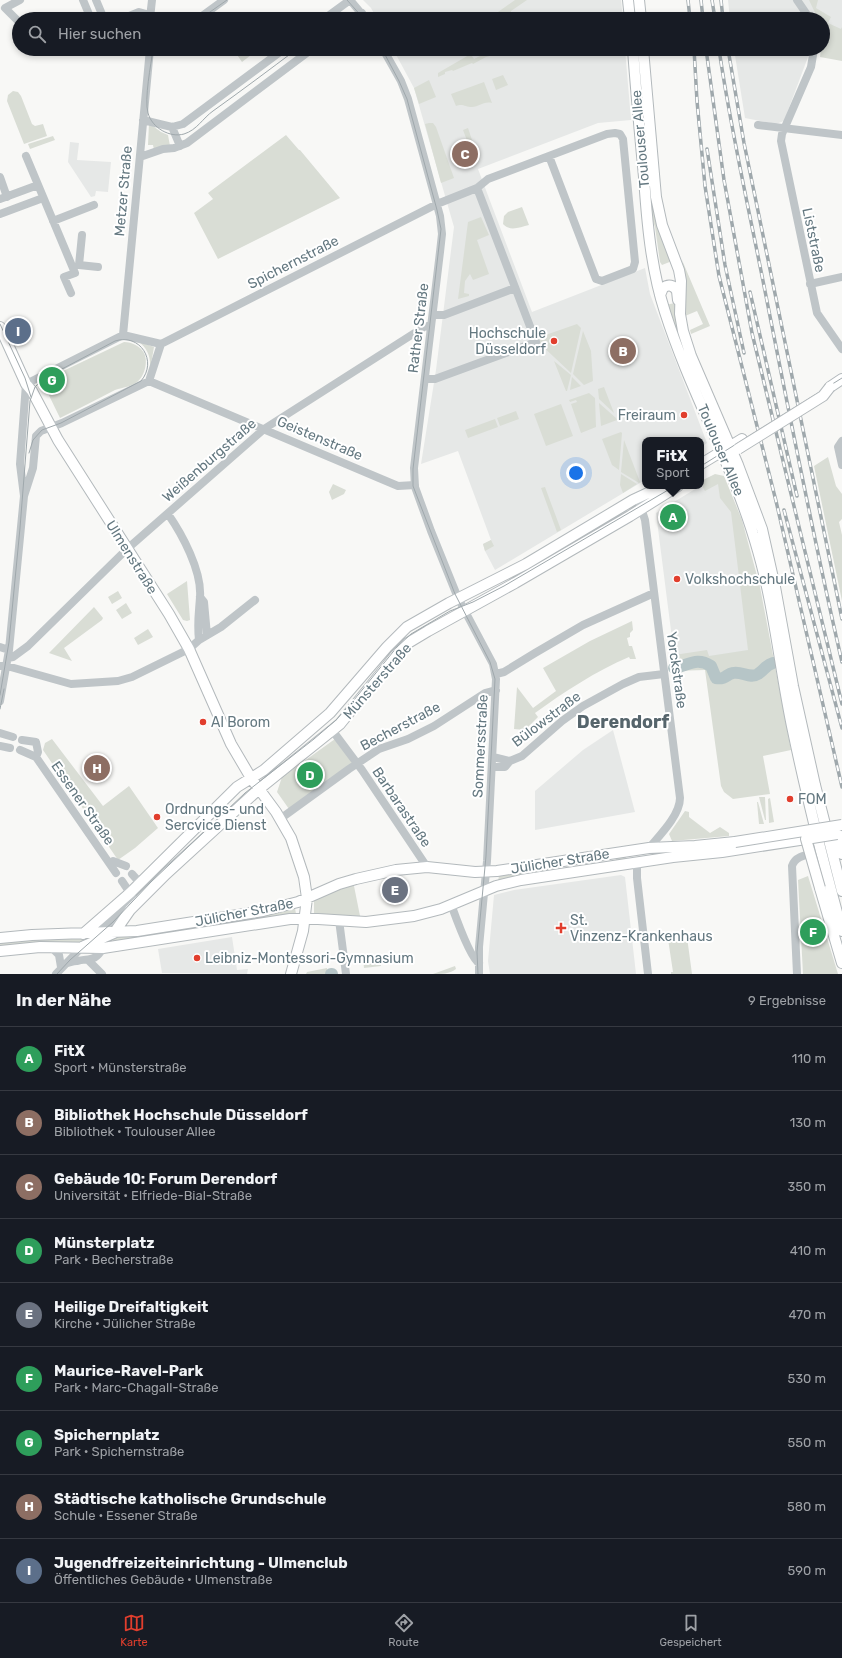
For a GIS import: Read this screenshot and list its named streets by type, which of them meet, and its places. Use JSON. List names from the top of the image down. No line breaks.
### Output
{"streets":{"main road":["Toulouser Allee","Ulmenstraße","Münsterstraße","Jülicher Straße"],"street":["Metzer Straße","Liststraße","Spichernstraße","Rather Straße","Geistenstraße","Weißenburgstraße","Yorckstraße","Bülowstraße","Becherstraße","Sommersstraße","Essener Straße","Barbarastraße"]},"crossings":[["Spichernstraße","Rather Straße"],["Rather Straße","Geistenstraße"],["Rather Straße","Weißenburgstraße"],["Rather Straße","Münsterstraße"],["Rather Straße","Sommersstraße"],["Geistenstraße","Weißenburgstraße"],["Weißenburgstraße","Ulmenstraße"],["Ulmenstraße","Münsterstraße"],["Ulmenstraße","Becherstraße"],["Ulmenstraße","Jülicher Straße"],["Yorckstraße","Münsterstraße"],["Yorckstraße","Bülowstraße"],["Yorckstraße","Jülicher Straße"],["Münsterstraße","Sommersstraße"],["Münsterstraße","Barbarastraße"],["Münsterstraße","Jülicher Straße"],["Bülowstraße","Sommersstraße"],["Becherstraße","Sommersstraße"],["Becherstraße","Barbarastraße"],["Sommersstraße","Jülicher Straße"],["Barbarastraße","Jülicher Straße"]],"districts":["Derendorf"],"places":{"other":["Hochschule Düsseldorf","Freiraum","Volkshochschule","Al Borom","FOM","Ordnungs- und Sercvice Dienst","Leibniz-Montessori-Gymnasium"],"health":["St. Vinzenz-Krankenhaus"]},"page":{"search":"Hier suchen","pins":["C","I","B","G","A","H","D","E","F"],"popup":["FitX","Sport"],"heading":["In der Nähe","9 Ergebnisse"],"list":[{"mark":"A","name":"FitX","note":"Sport · Münsterstraße","value":"110 m"},{"mark":"B","name":"Bibliothek Hochschule Düsseldorf","note":"Bibliothek · Toulouser Allee","value":"130 m"},{"mark":"C","name":"Gebäude 10: Forum Derendorf","note":"Universität · Elfriede-Bial-Straße","value":"350 m"},{"mark":"D","name":"Münsterplatz","note":"Park · Becherstraße","value":"410 m"},{"mark":"E","name":"Heilige Dreifaltigkeit","note":"Kirche · Jülicher Straße","value":"470 m"},{"mark":"F","name":"Maurice-Ravel-Park","note":"Park · Marc-Chagall-Straße","value":"530 m"},{"mark":"G","name":"Spichernplatz","note":"Park · Spichernstraße","value":"550 m"},{"mark":"H","name":"Städtische katholische Grundschule","note":"Schule · Essener Straße","value":"580 m"},{"mark":"I","name":"Jugendfreizeiteinrichtung - Ulmenclub","note":"Öffentliches Gebäude · Ulmenstraße","value":"590 m"}],"nav":["Karte","Route","Gespeichert"]}}
